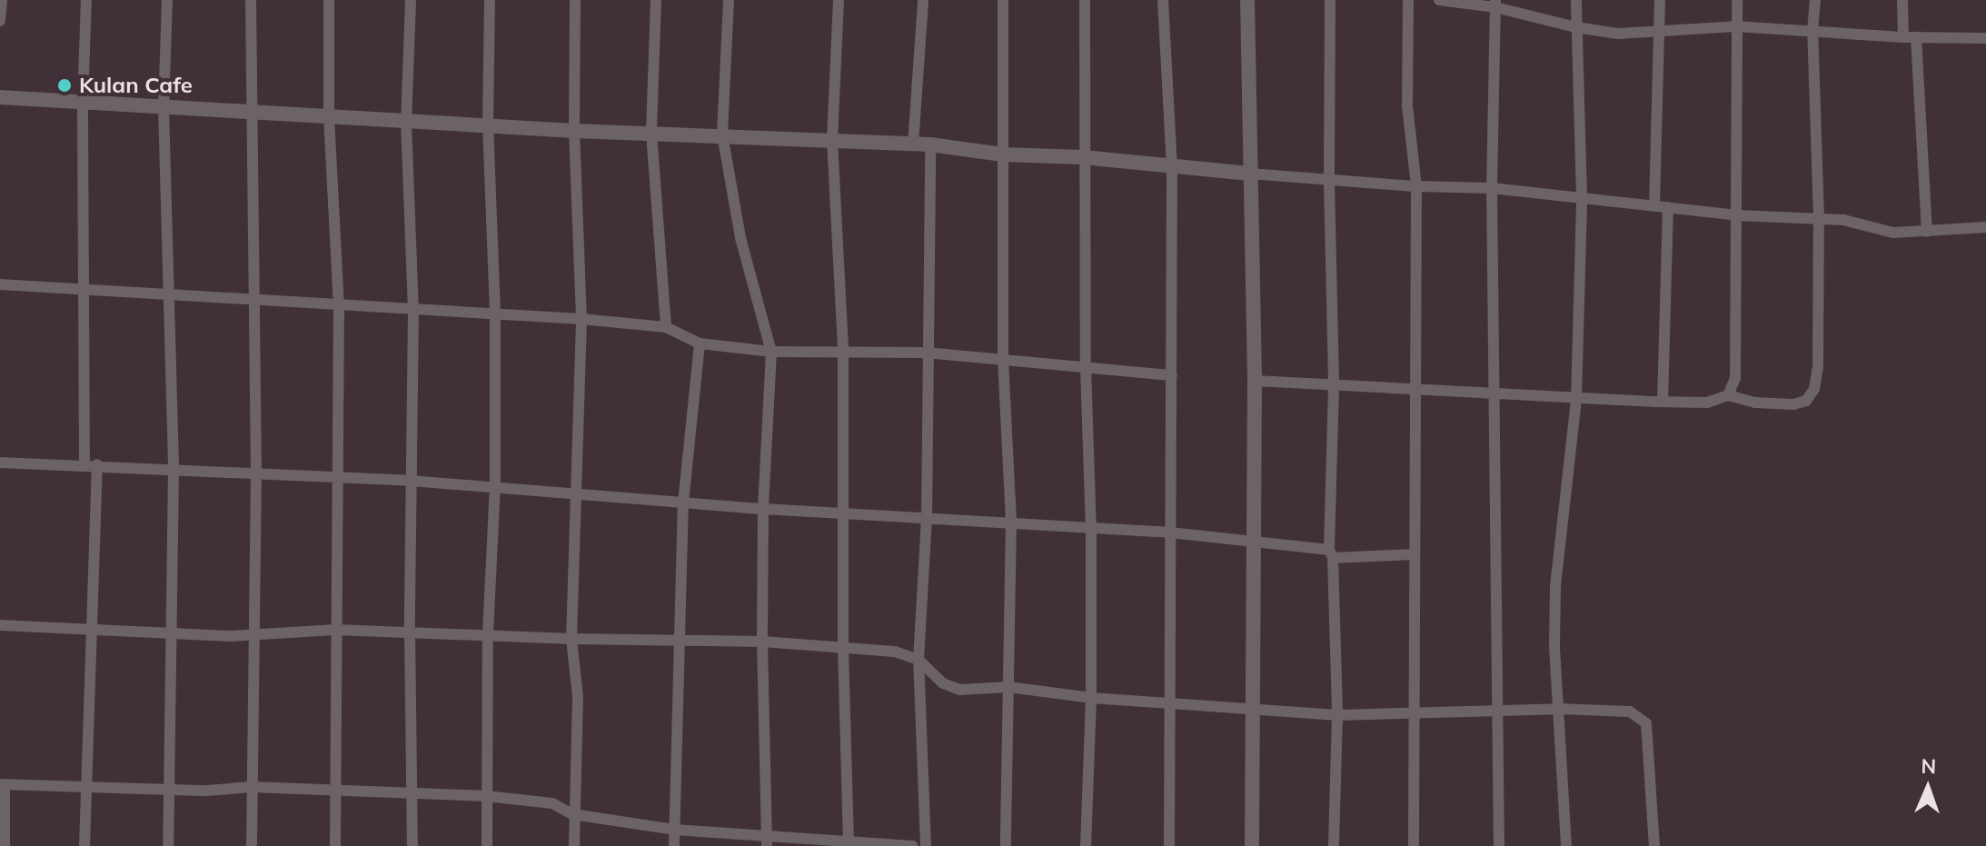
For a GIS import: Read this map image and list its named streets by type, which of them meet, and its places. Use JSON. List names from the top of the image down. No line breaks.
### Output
{"places":["Kulan Cafe"],"north":"top"}
